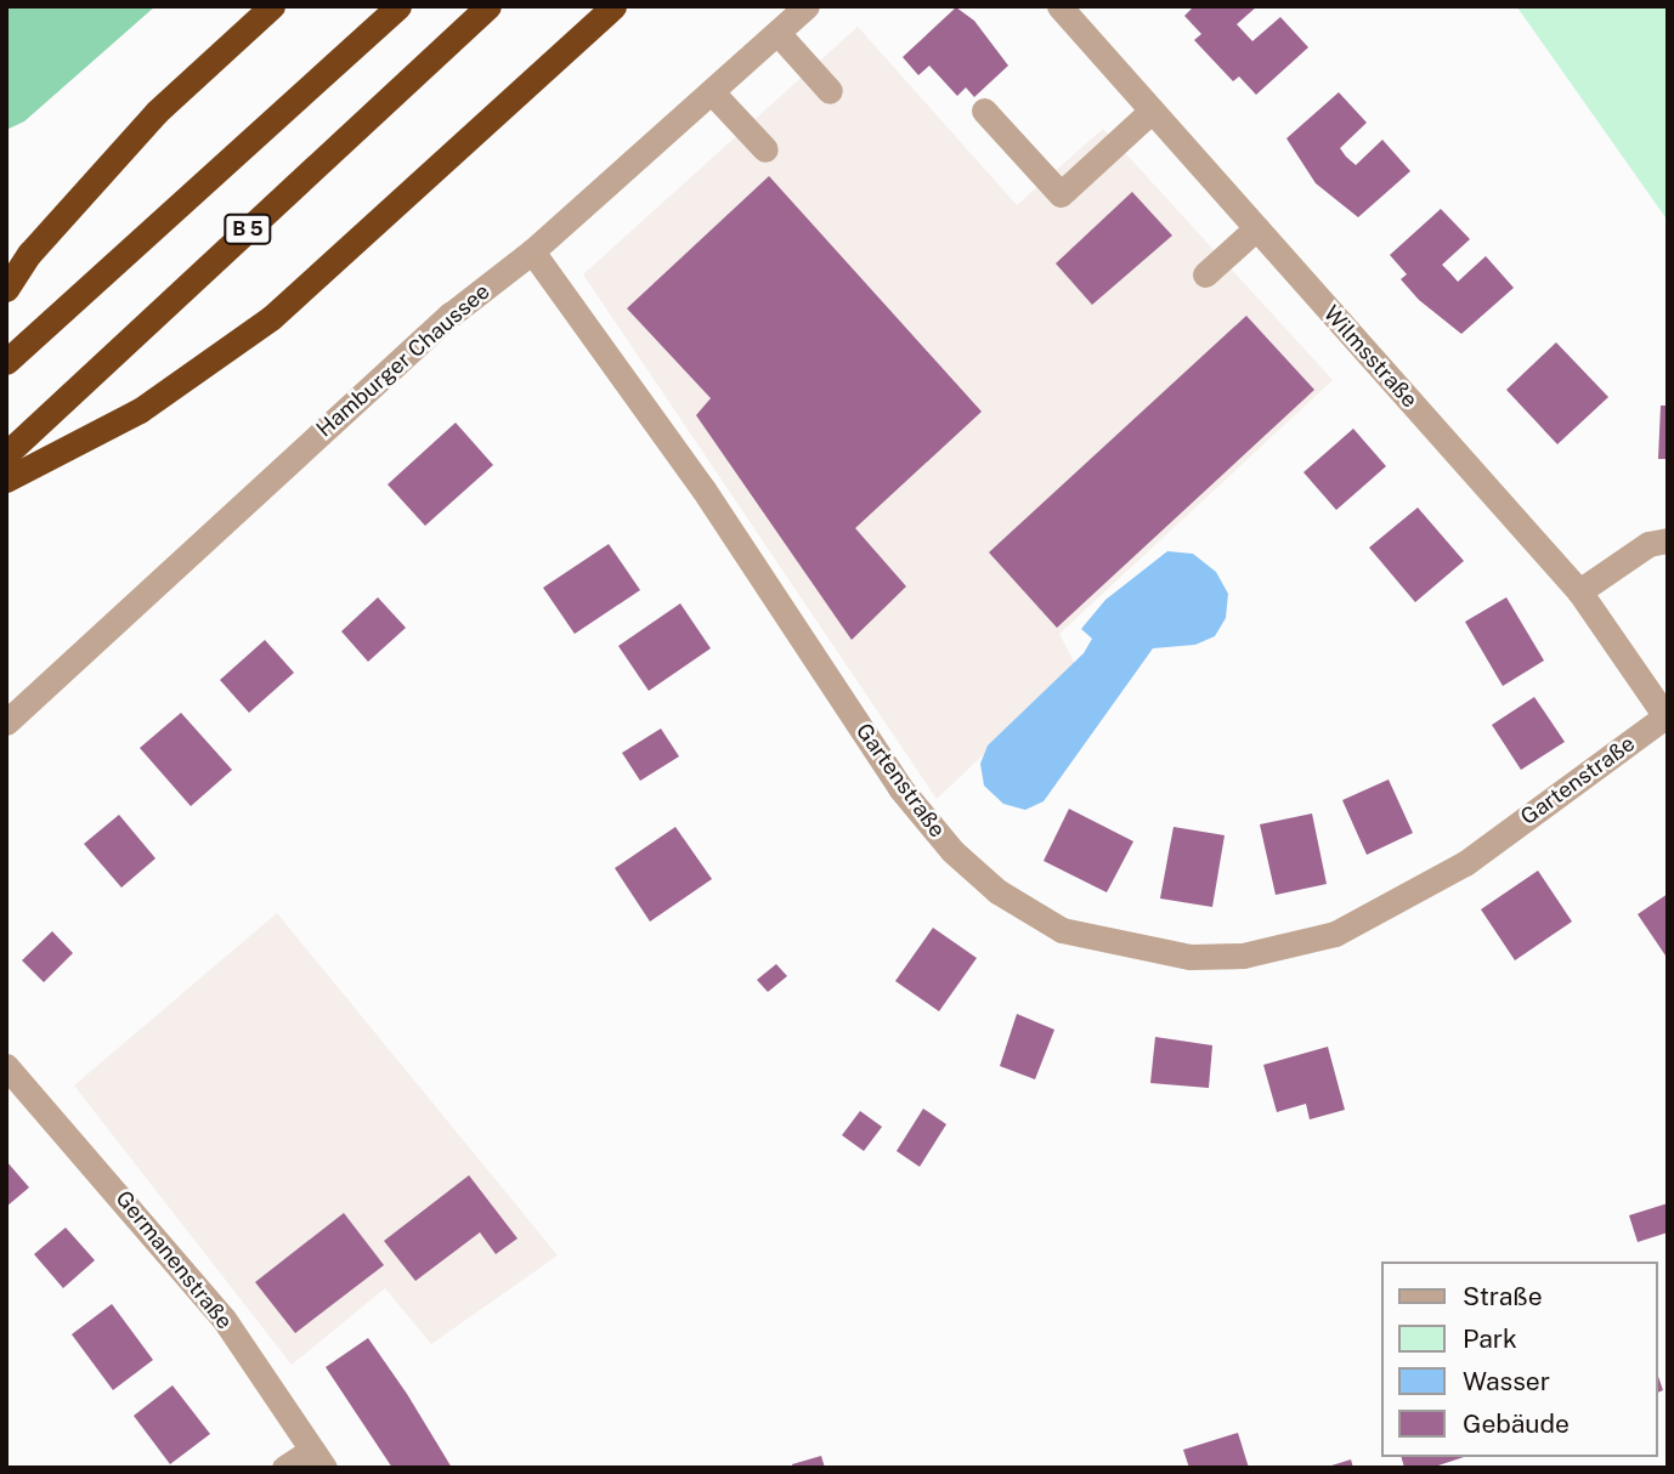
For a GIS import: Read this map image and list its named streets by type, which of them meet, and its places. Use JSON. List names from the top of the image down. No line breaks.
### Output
{"streets":{"highway":["B 5"],"street":["Wilmsstraße","Hamburger Chaussee","Gartenstraße","Germanenstraße"]},"crossings":[["Wilmsstraße","Gartenstraße"],["Hamburger Chaussee","Gartenstraße"]],"legend":["Straße","Park","Wasser","Gebäude"]}
